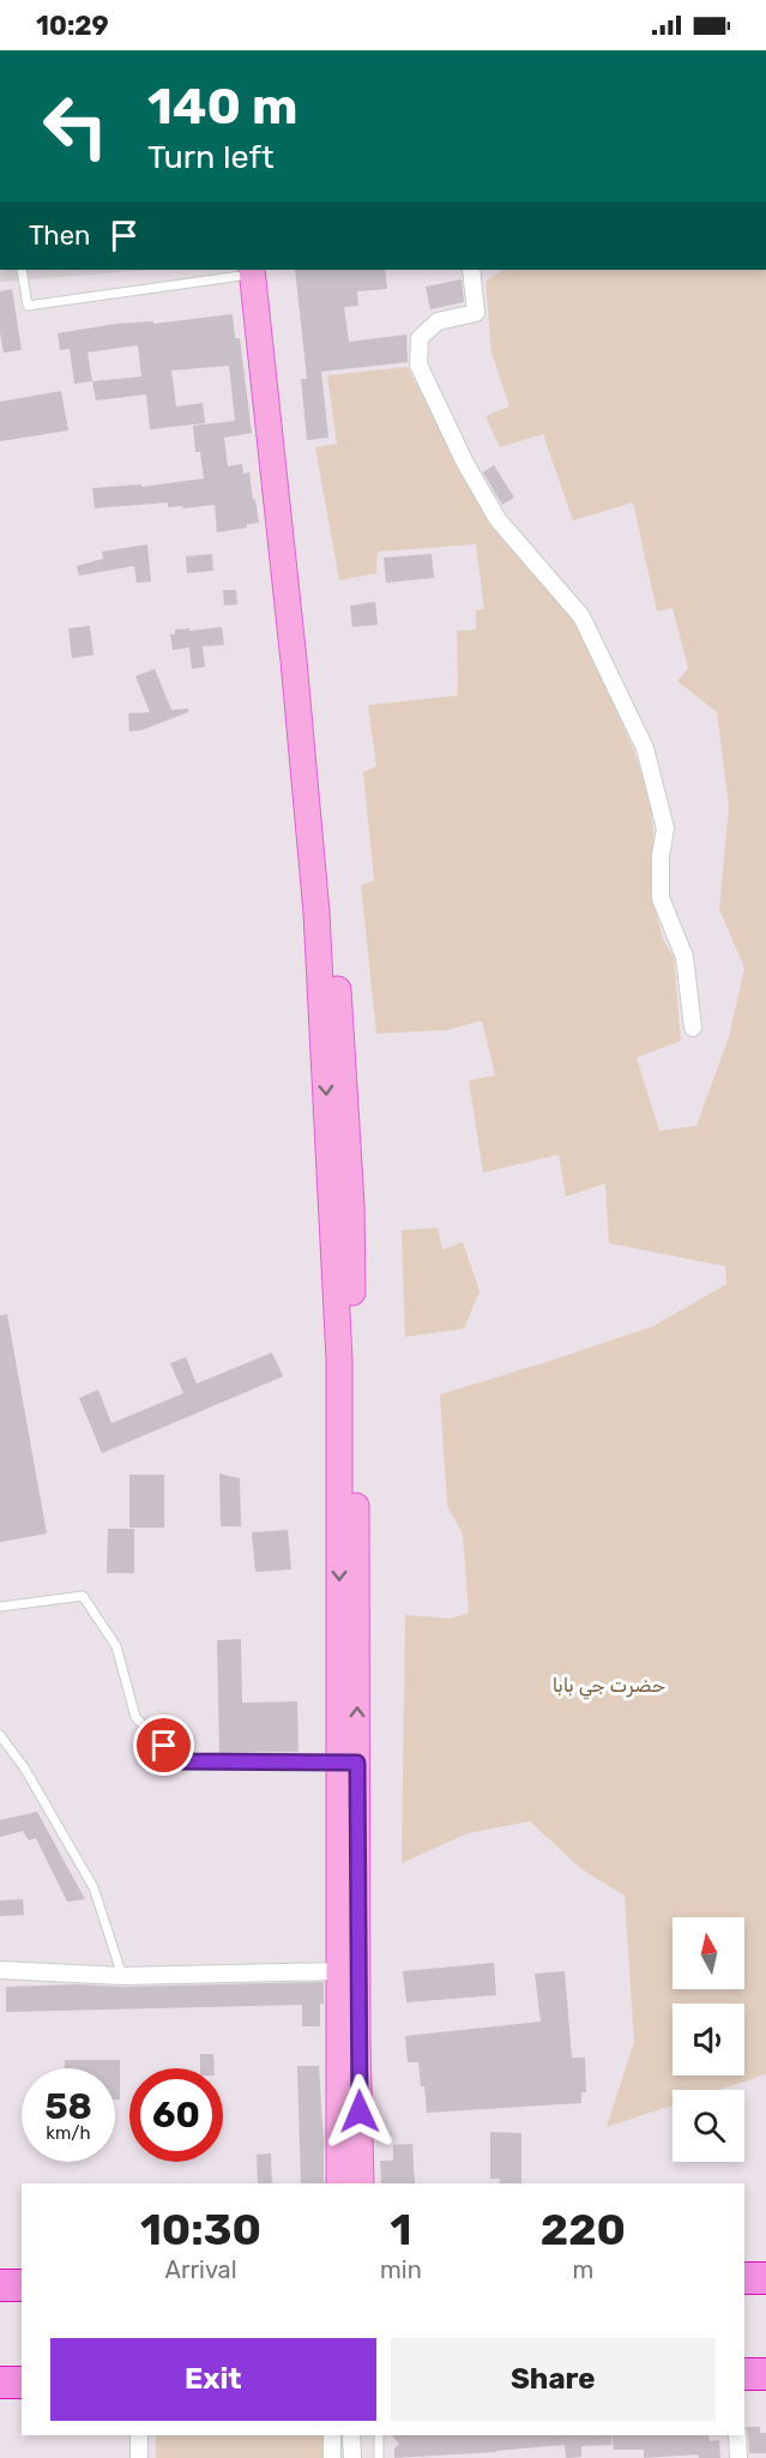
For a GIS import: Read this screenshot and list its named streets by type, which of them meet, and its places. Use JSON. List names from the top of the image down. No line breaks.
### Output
{"parks":["حضرت جي بابا"],"north":"top","page":{"status":"10:29","turn":["140 m","Turn left"],"then":"Then","speed":"58 km/h","limit":"60","eta":["10:30","Arrival","1","min","220","m"],"buttons":["Exit","Share"]}}
